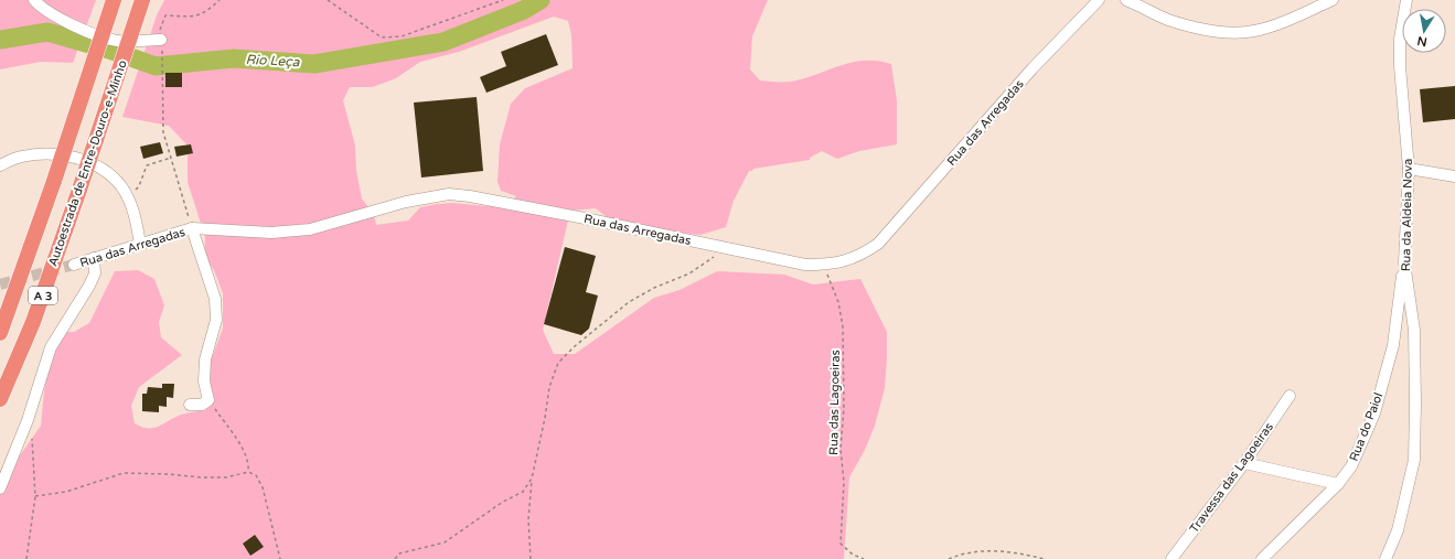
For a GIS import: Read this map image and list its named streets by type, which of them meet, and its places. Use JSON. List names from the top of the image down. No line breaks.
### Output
{"streets":{"highway":["Autoestrada de Entre-Douro-e-Minho","A 3"],"street":["Rua das Arregadas","Rua da Aldeia Nova","Rua do Paiol","Travessa das Lagoeiras"],"path":["Rua das Lagoeiras"]},"crossings":[["Rua das Arregadas","Rua das Lagoeiras"],["Rua da Aldeia Nova","Rua do Paiol"]],"water":["Rio Leça"],"north":"bottom"}
